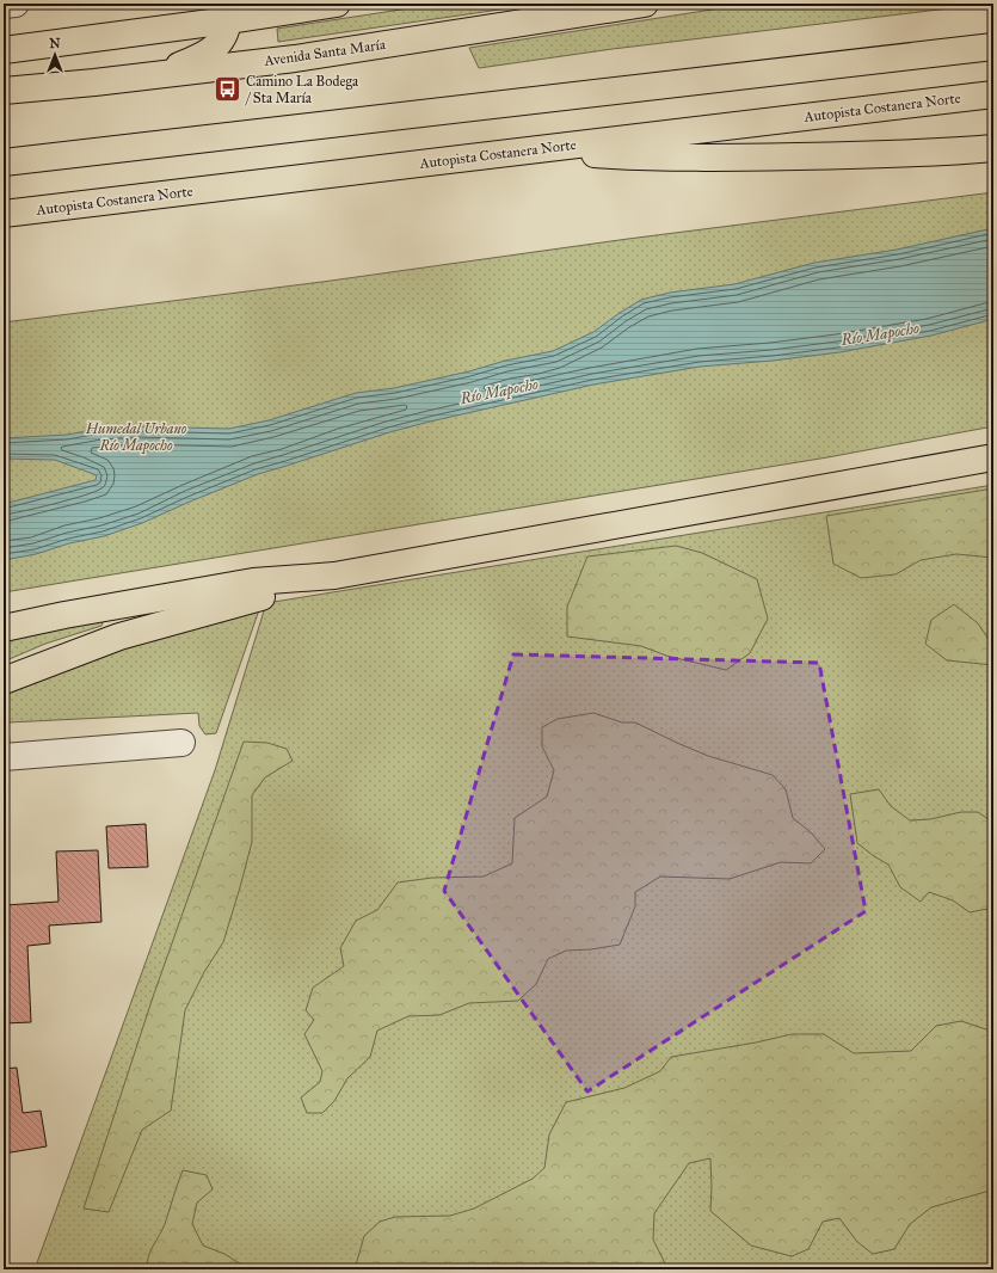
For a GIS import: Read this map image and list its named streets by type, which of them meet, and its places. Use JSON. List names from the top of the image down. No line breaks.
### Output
{"streets":{"main road":["Avenida Santa María","Autopista Costanera Norte"]},"water":["Río Mapocho"],"parks":["Humedal Urbano Río Mapocho"],"places":{"bus stop":["Camino La Bodega / Sta María"]},"north":"top"}
